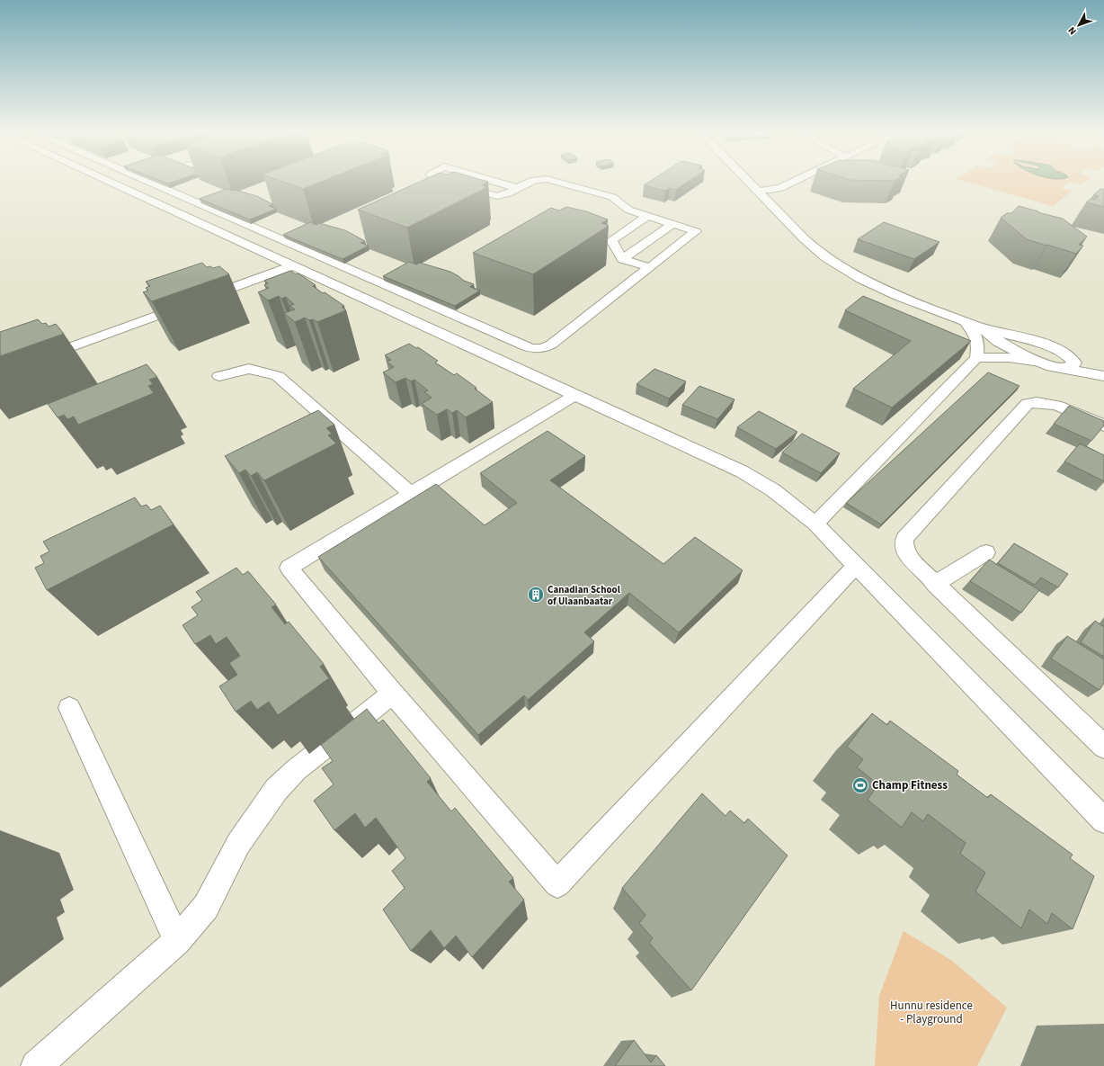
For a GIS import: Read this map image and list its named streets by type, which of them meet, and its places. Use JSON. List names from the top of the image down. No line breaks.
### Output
{"parks":["Hunnu residence - Playground"],"places":{"building":["Canadian School of Ulaanbaatar"],"sports":["Champ Fitness"]},"north":"bottom left"}
